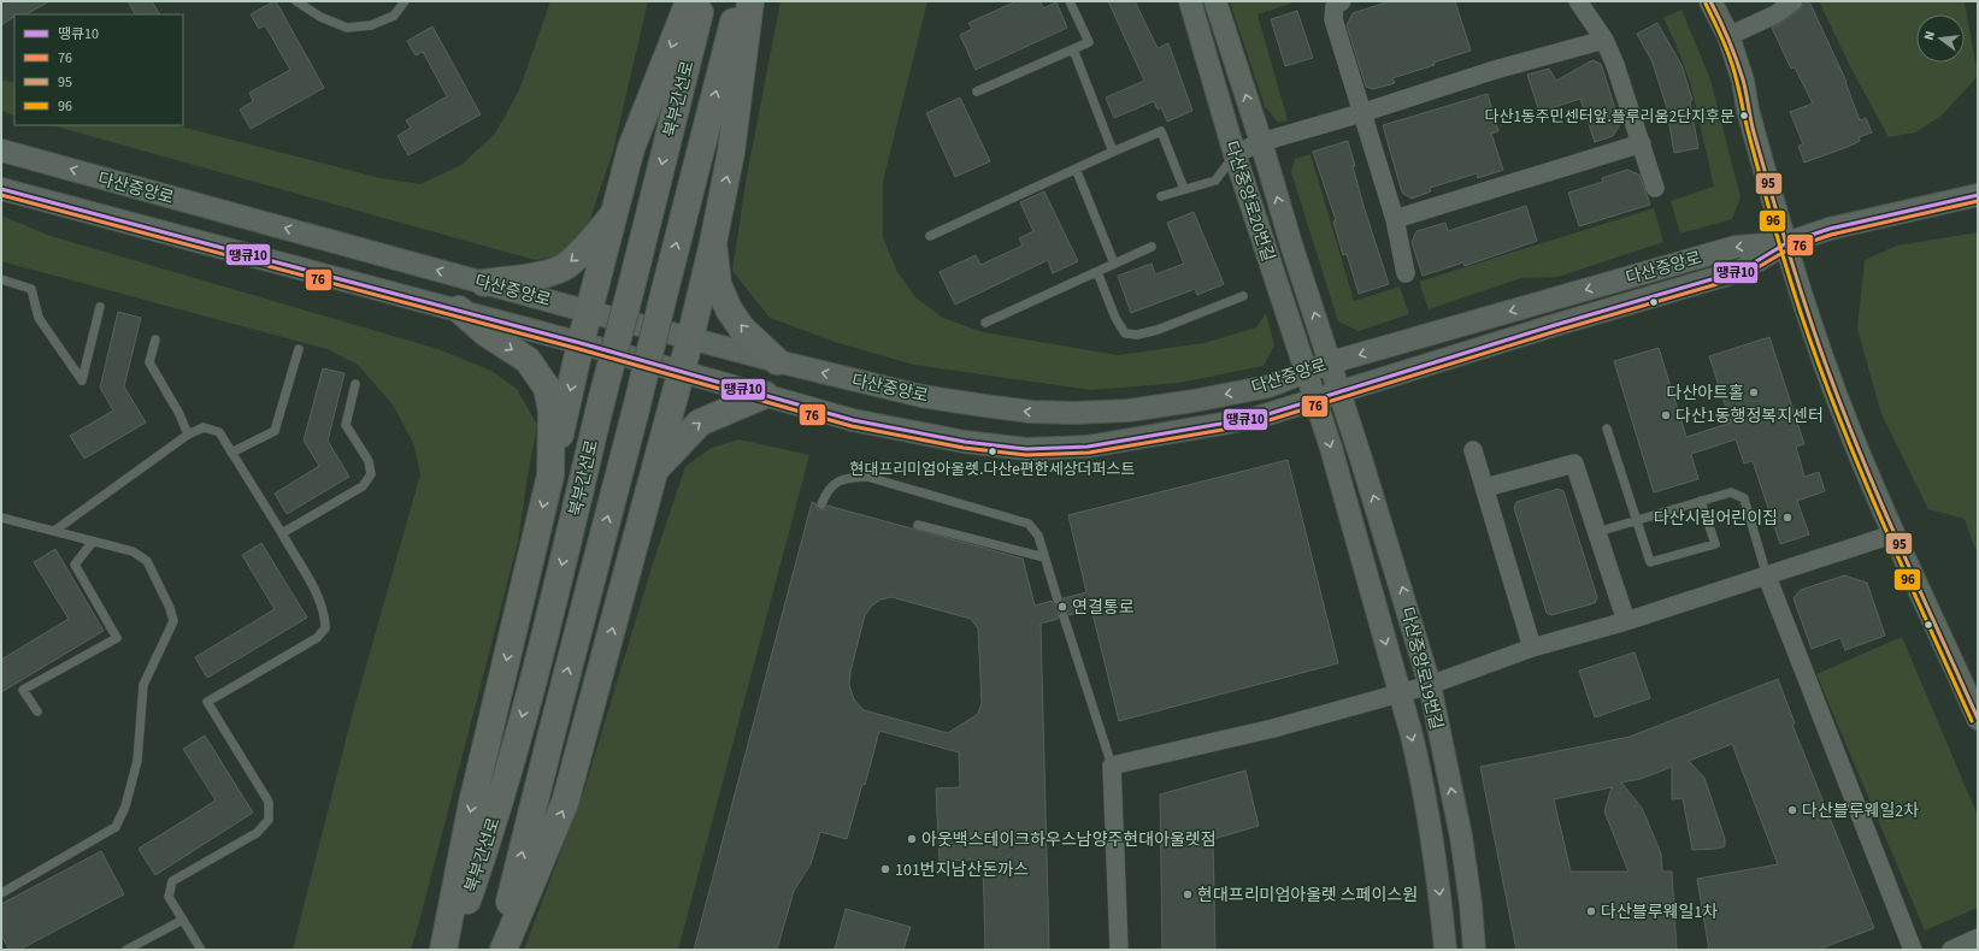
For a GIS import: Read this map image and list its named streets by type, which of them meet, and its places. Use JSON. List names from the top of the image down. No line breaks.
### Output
{"streets":{"highway":["북부간선로"],"street":["다산중앙로","다산중앙로20번길","다산중앙로19번길"]},"crossings":[["다산중앙로","다산중앙로20번길"],["다산중앙로","다산중앙로19번길"],["다산중앙로20번길","다산중앙로19번길"]],"places":["다산1동주민센터앞.플루리움2단지후문","다산아트홀","다산1동행정복지센터","현대프리미엄아울렛.다산e편한세상더퍼스트","다산시립어린이집","연결통로","다산블루웨일2차","아웃백스테이크하우스남양주현대아울렛점","101번지남산돈까스","현대프리미엄아울렛 스페이스원","다산블루웨일1차"],"lines":["transit line 95","transit line 96","transit line 땡큐10","transit line 76"],"legend":["땡큐10","76","95","96"],"north":"left"}
